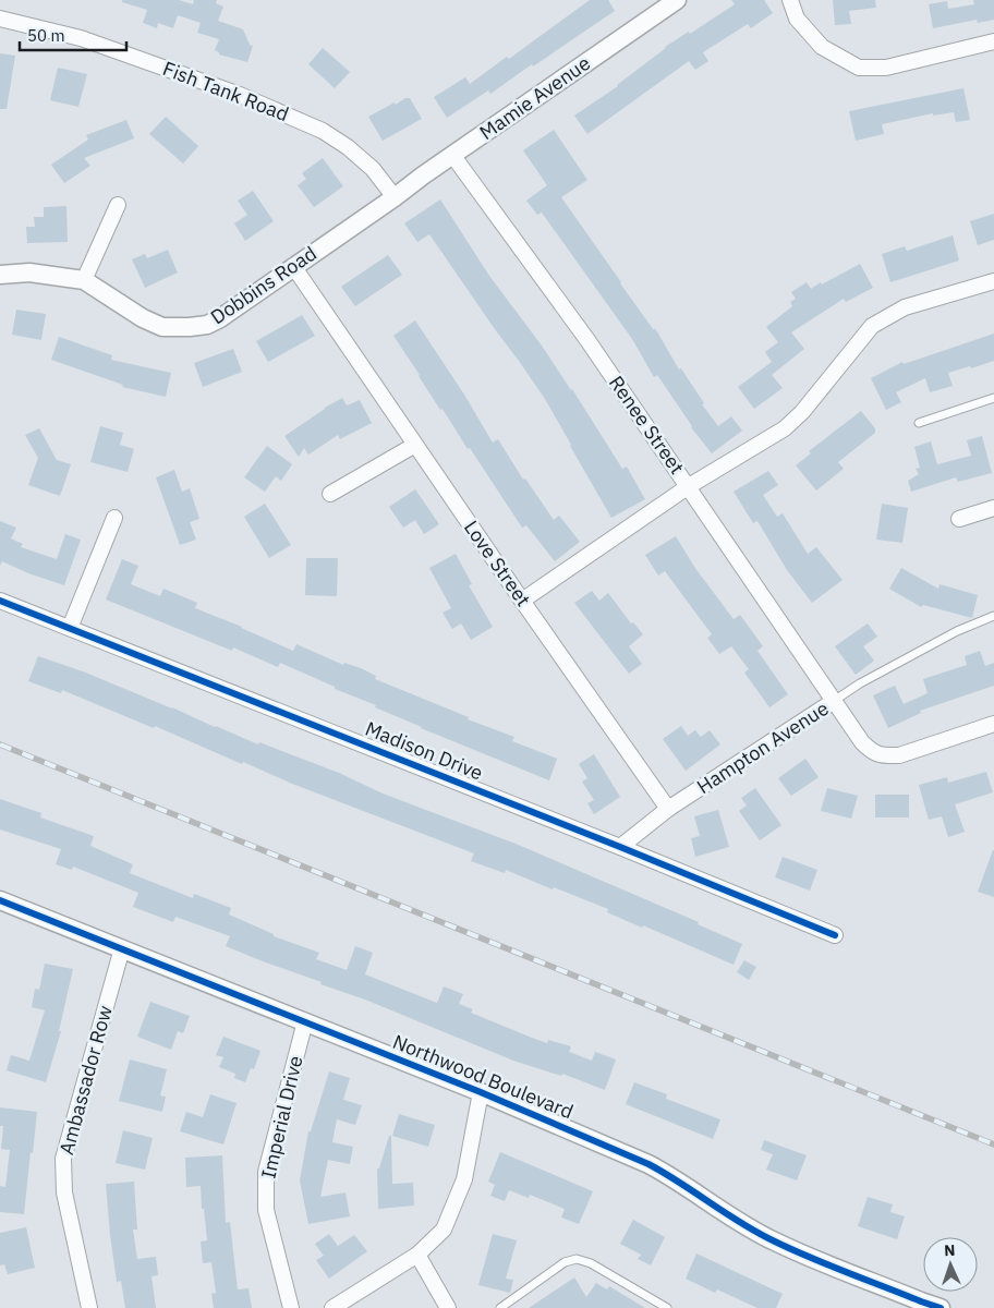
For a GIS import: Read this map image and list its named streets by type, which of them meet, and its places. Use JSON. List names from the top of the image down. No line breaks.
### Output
{"streets":{"street":["Fish Tank Road","Mamie Avenue","Dobbins Road","Renee Street","Love Street","Hampton Avenue","Madison Drive","Northwood Boulevard","Ambassador Row","Imperial Drive"]},"crossings":[["Fish Tank Road","Mamie Avenue"],["Fish Tank Road","Dobbins Road"],["Mamie Avenue","Dobbins Road"],["Mamie Avenue","Renee Street"],["Dobbins Road","Love Street"],["Renee Street","Hampton Avenue"],["Love Street","Hampton Avenue"],["Northwood Boulevard","Ambassador Row"],["Northwood Boulevard","Imperial Drive"]],"scale_bar":"50 m","north":"top"}
